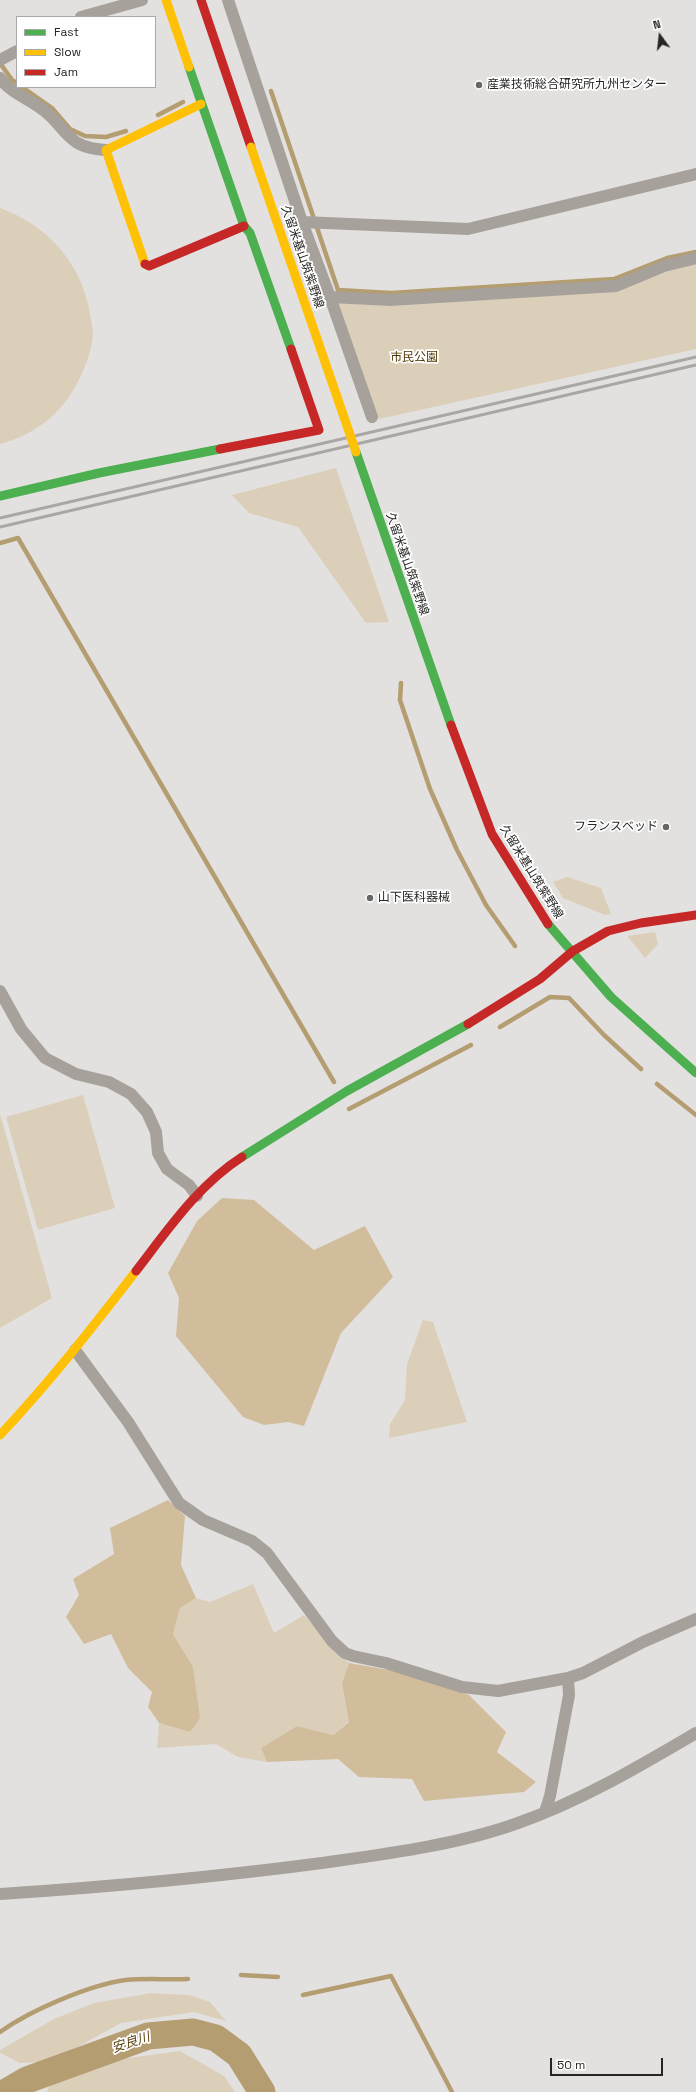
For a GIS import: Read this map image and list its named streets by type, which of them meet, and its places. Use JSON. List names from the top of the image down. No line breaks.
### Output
{"streets":{"street":["久留米基山筑紫野線"]},"water":["安良川"],"parks":["市民公園"],"places":["産業技術総合研究所九州センター","フランスベッド","山下医科器械"],"legend":["Fast","Slow","Jam"],"scale_bar":"50 m","north":"top"}
